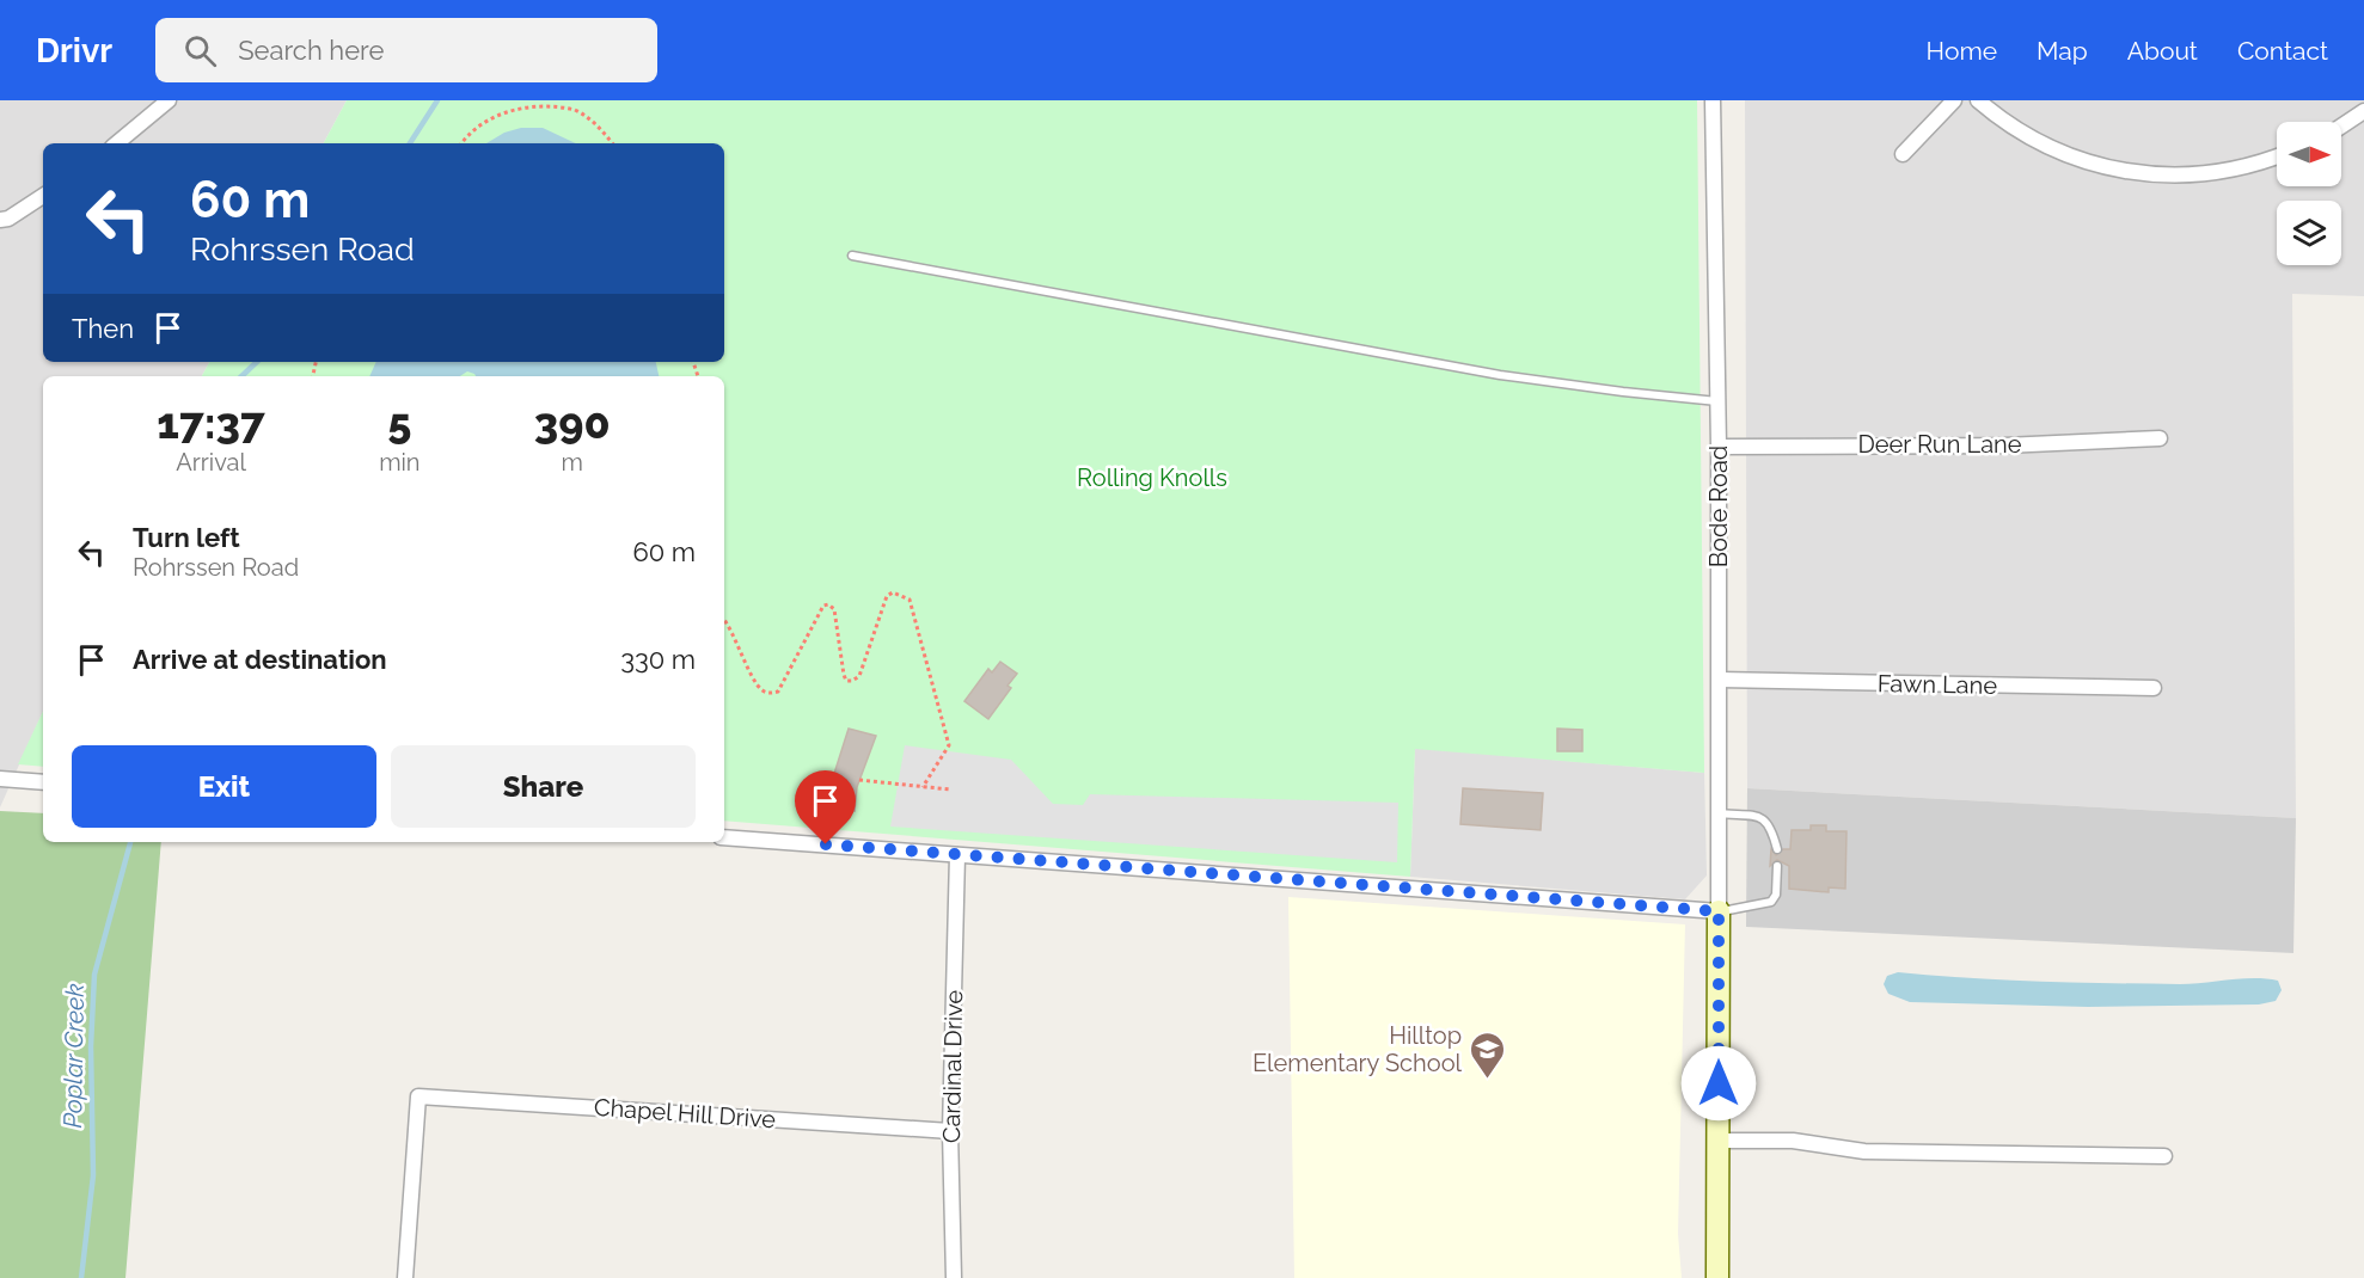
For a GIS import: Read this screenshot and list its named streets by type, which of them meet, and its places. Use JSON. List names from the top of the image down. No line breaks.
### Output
{"streets":{"street":["Deer Run Lane","Bode Road","Fawn Lane","Cardinal Drive","Chapel Hill Drive"]},"crossings":[["Deer Run Lane","Bode Road"],["Bode Road","Fawn Lane"],["Cardinal Drive","Chapel Hill Drive"]],"water":["Poplar Creek"],"parks":["Rolling Knolls"],"places":{"school or university":["Hilltop Elementary School"]},"north":"right","page":{"header":"Drivr","search":"Search here","nav":["Home","Map","About","Contact"],"turn":["60 m","Rohrssen Road"],"then":"Then","eta":["17:37","Arrival","5","min","390","m"],"list":[{"name":"Turn left","note":"Rohrssen Road","value":"60 m"},{"name":"Arrive at destination","value":"330 m"}],"buttons":["Exit","Share"]}}
